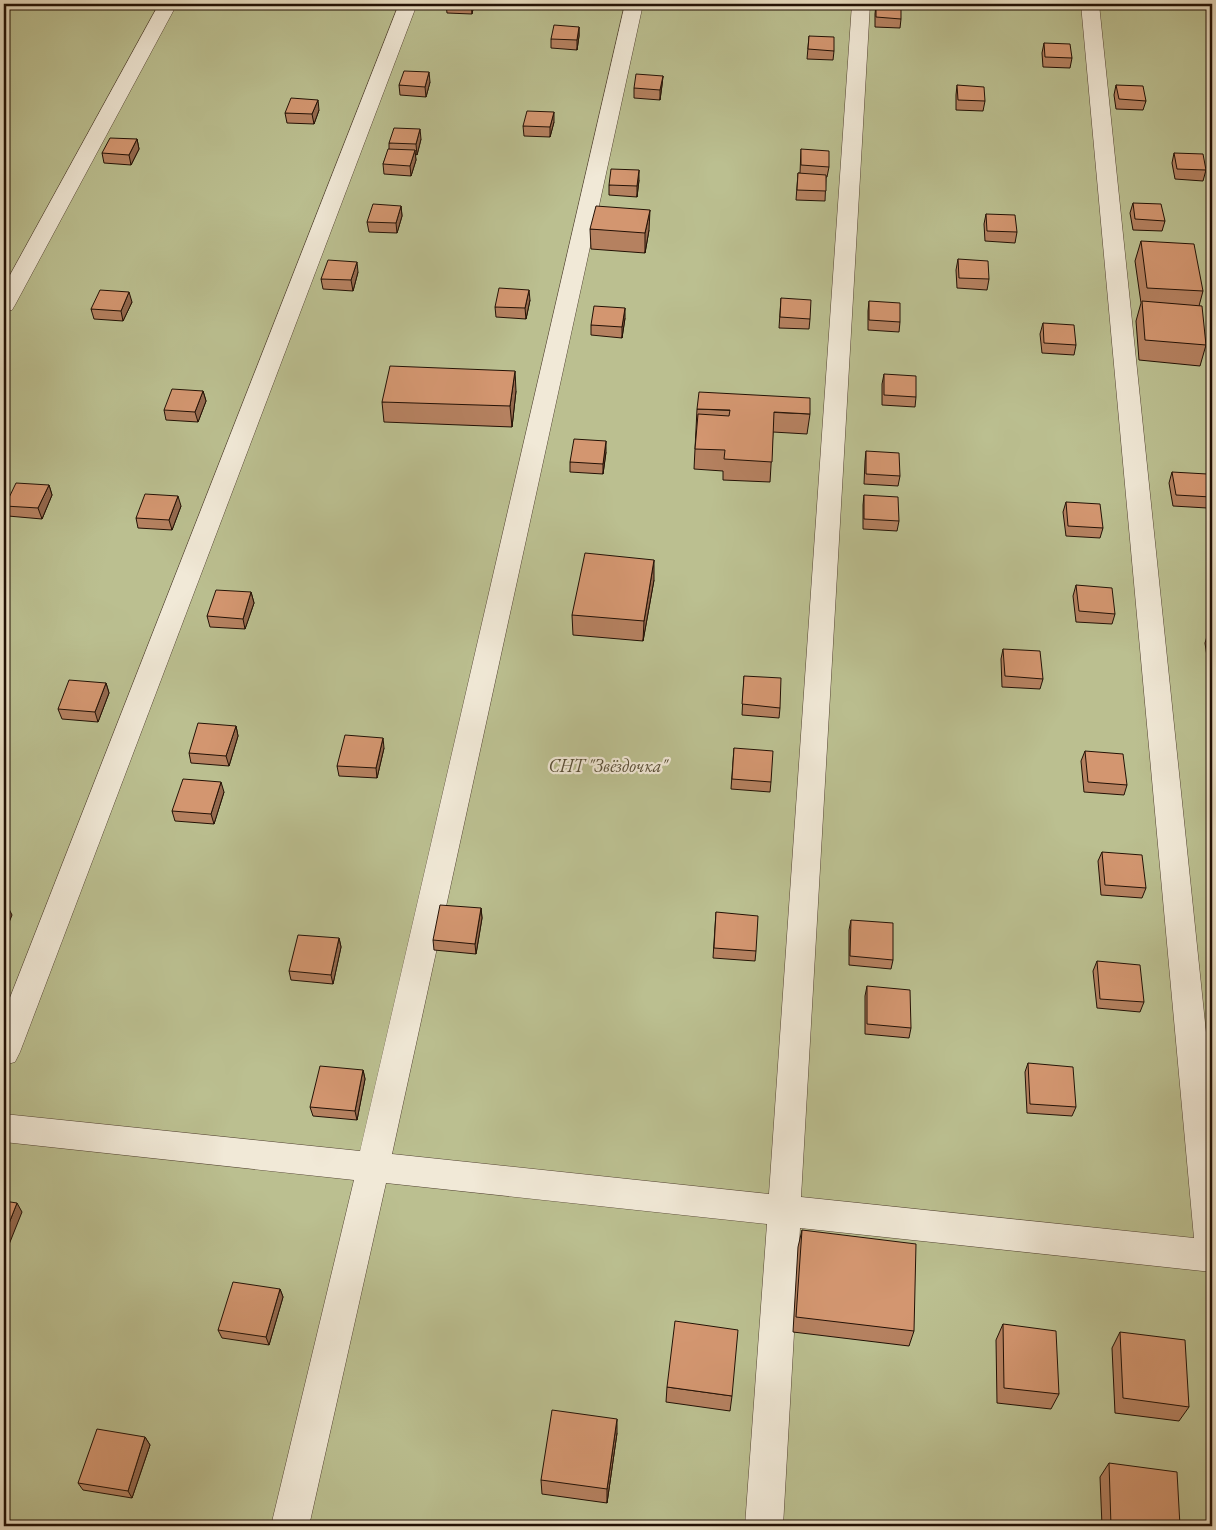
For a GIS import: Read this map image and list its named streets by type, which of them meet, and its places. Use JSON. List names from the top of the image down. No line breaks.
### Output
{"parks":["СНТ \"Звёздочка\""]}
